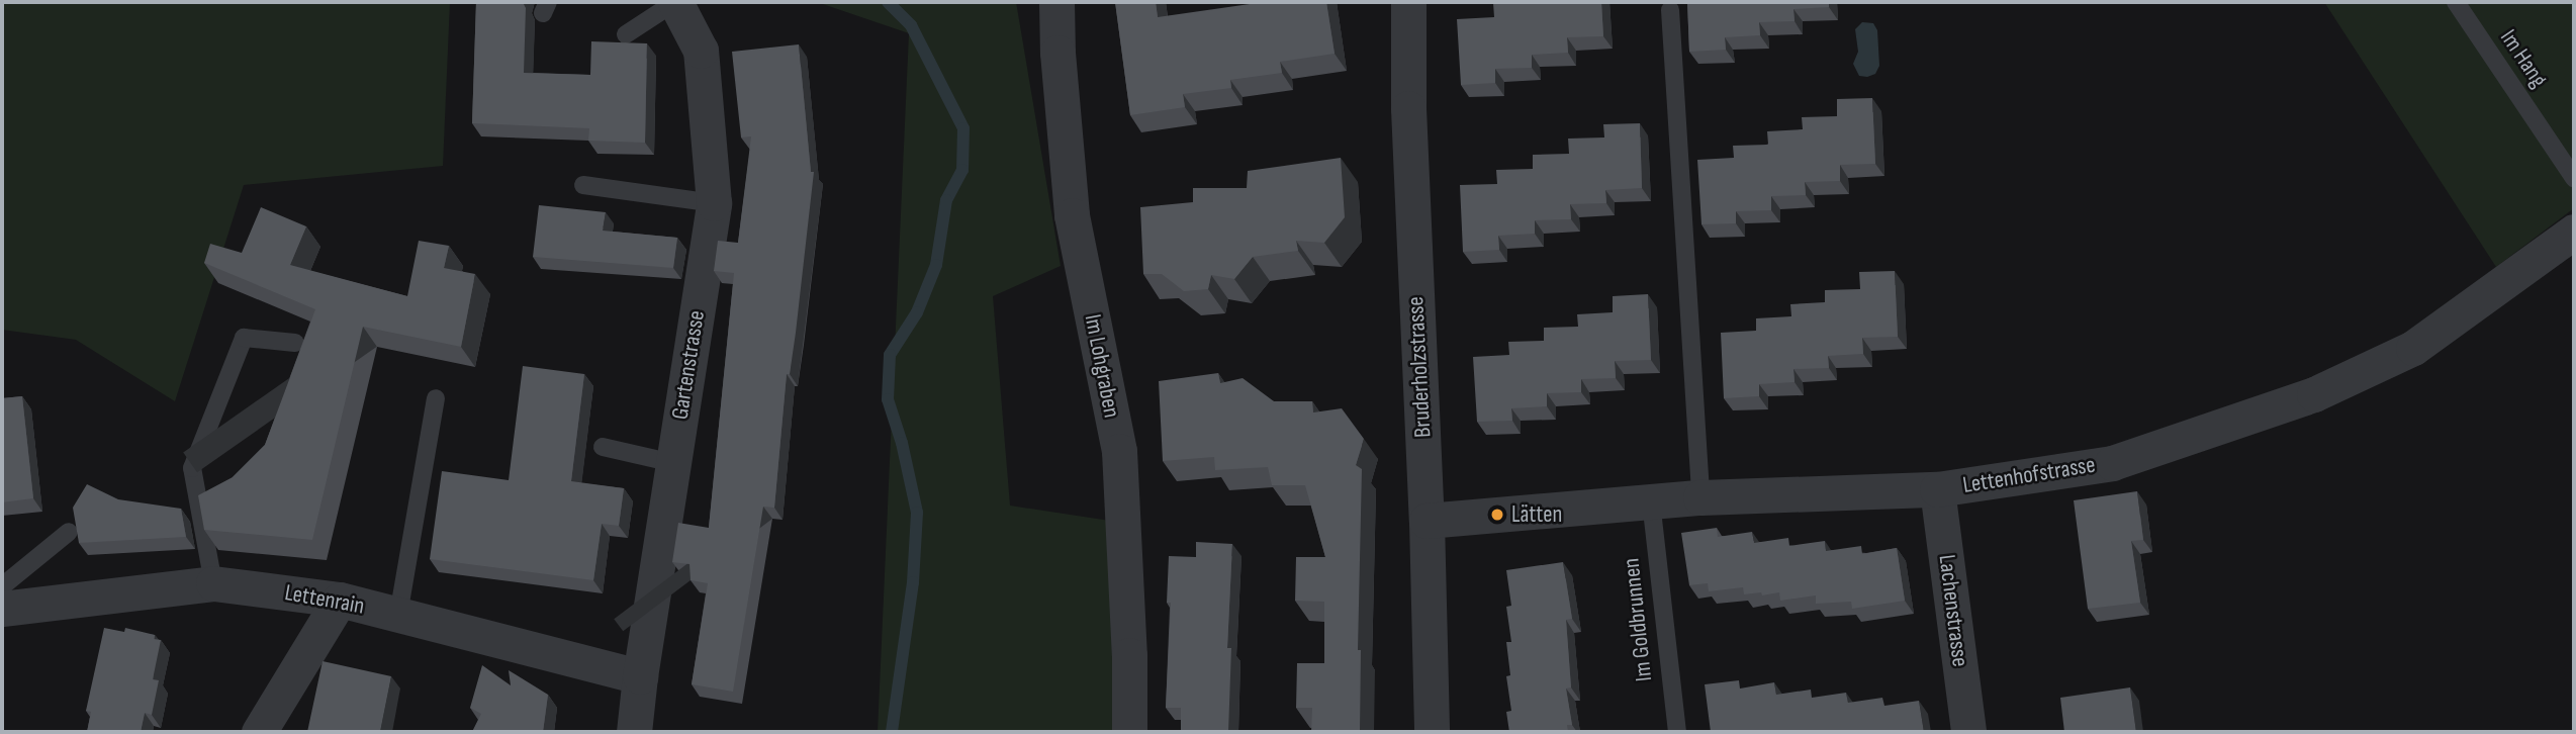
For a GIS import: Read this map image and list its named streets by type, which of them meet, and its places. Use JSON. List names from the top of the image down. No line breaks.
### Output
{"streets":{"street":["Gartenstrasse","Im Lohgraben","Bruderholzstrasse","Lettenhofstrasse","Lettenrain","Lachenstrasse"],"lane":["Im Hang","Im Goldbrunnen"]},"crossings":[["Gartenstrasse","Lettenrain"],["Bruderholzstrasse","Lettenhofstrasse"],["Lettenhofstrasse","Lachenstrasse"],["Lettenhofstrasse","Im Goldbrunnen"]],"places":["Lätten"]}
